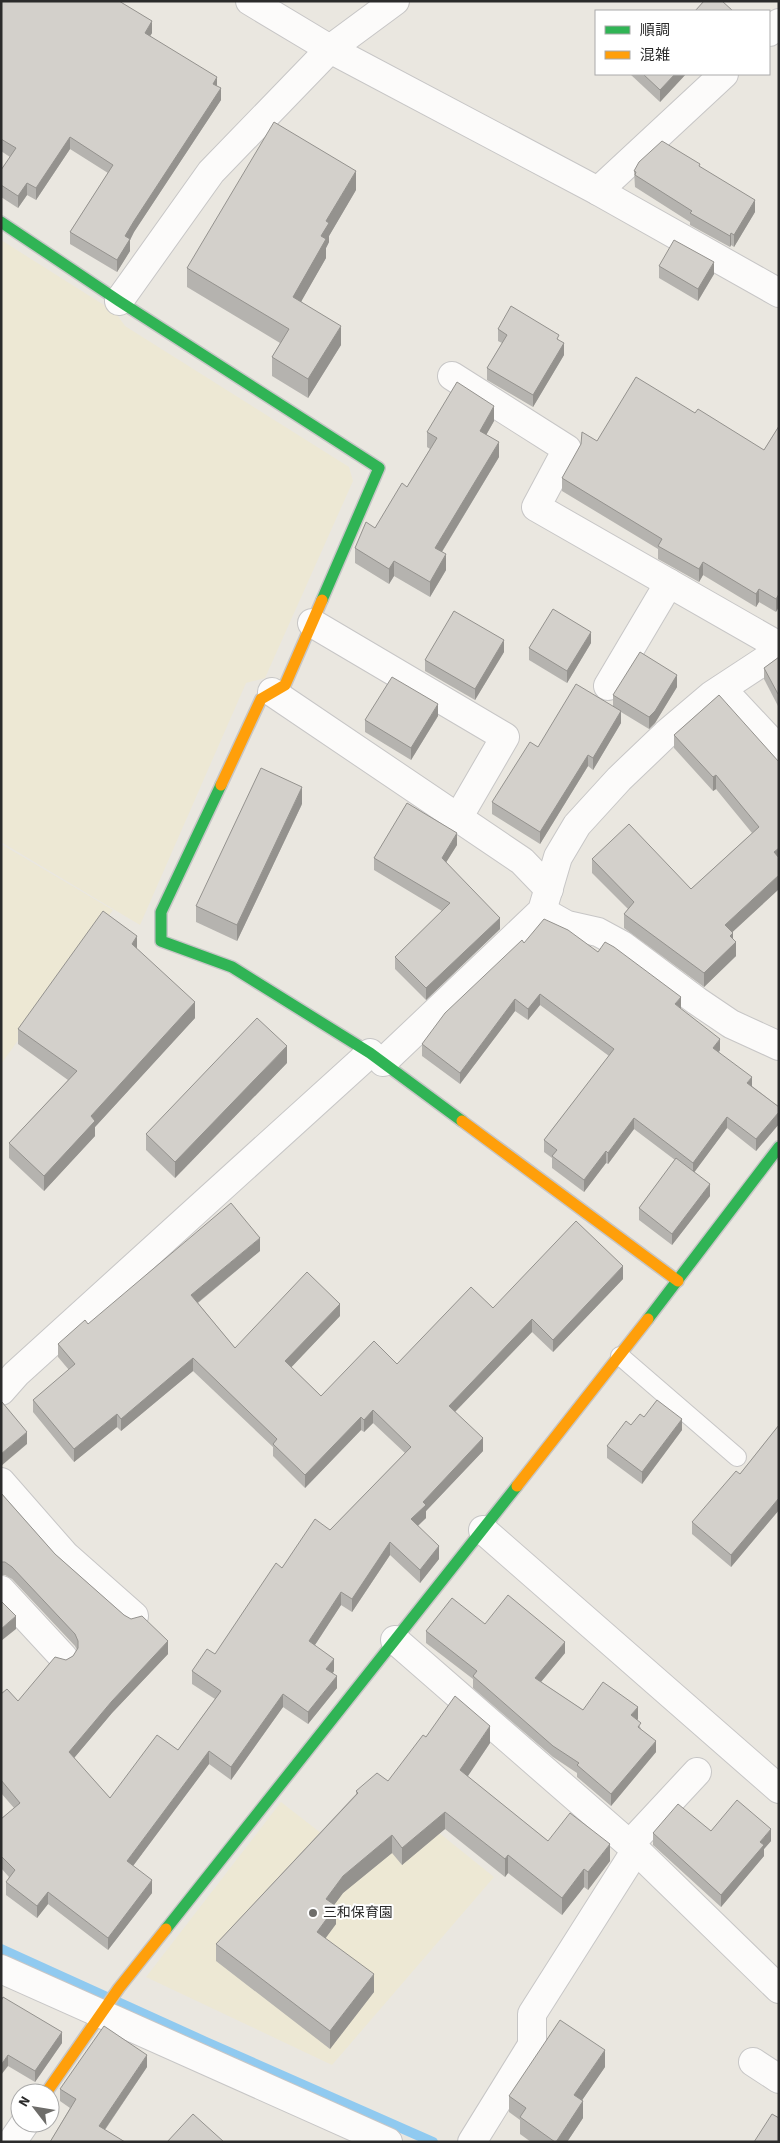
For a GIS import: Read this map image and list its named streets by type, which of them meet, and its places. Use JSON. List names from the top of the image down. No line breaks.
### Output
{"places":["三和保育園"],"legend":["順調","混雑"],"north":"top left"}
